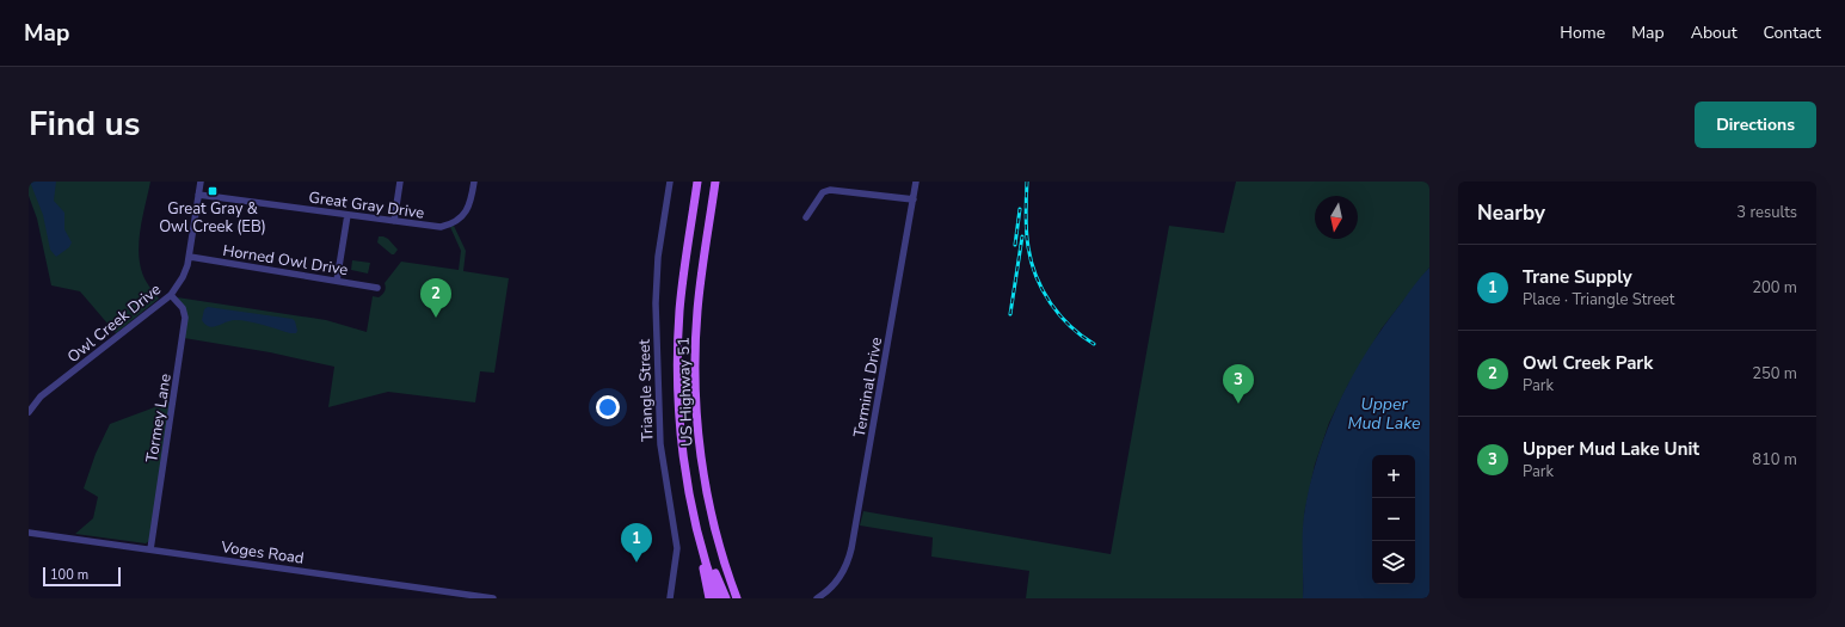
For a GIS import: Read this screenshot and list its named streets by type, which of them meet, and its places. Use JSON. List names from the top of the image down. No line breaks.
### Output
{"streets":{"main road":["US Highway 51"],"street":["Great Gray Drive","Horned Owl Drive","Owl Creek Drive","Terminal Drive","Triangle Street","Tormey Lane","Voges Road"]},"crossings":[["Great Gray Drive","Owl Creek Drive"],["Horned Owl Drive","Owl Creek Drive"],["Owl Creek Drive","Tormey Lane"],["Tormey Lane","Voges Road"]],"water":["Upper Mud Lake"],"places":{"transit":["Great Gray & Owl Creek (EB)"]},"scale_bar":"100 m","north":"bottom","page":{"header":"Map","nav":["Home","Map","About","Contact"],"title":"Find us","buttons":"Directions","heading":["Nearby","3 results"],"list":[{"mark":"1","name":"Trane Supply","note":"Place · Triangle Street","value":"200 m"},{"mark":"2","name":"Owl Creek Park","note":"Park","value":"250 m"},{"mark":"3","name":"Upper Mud Lake Unit","note":"Park","value":"810 m"}],"pins":["2","3","1"],"map_buttons":["+","−"],"scale":"100 m"}}
